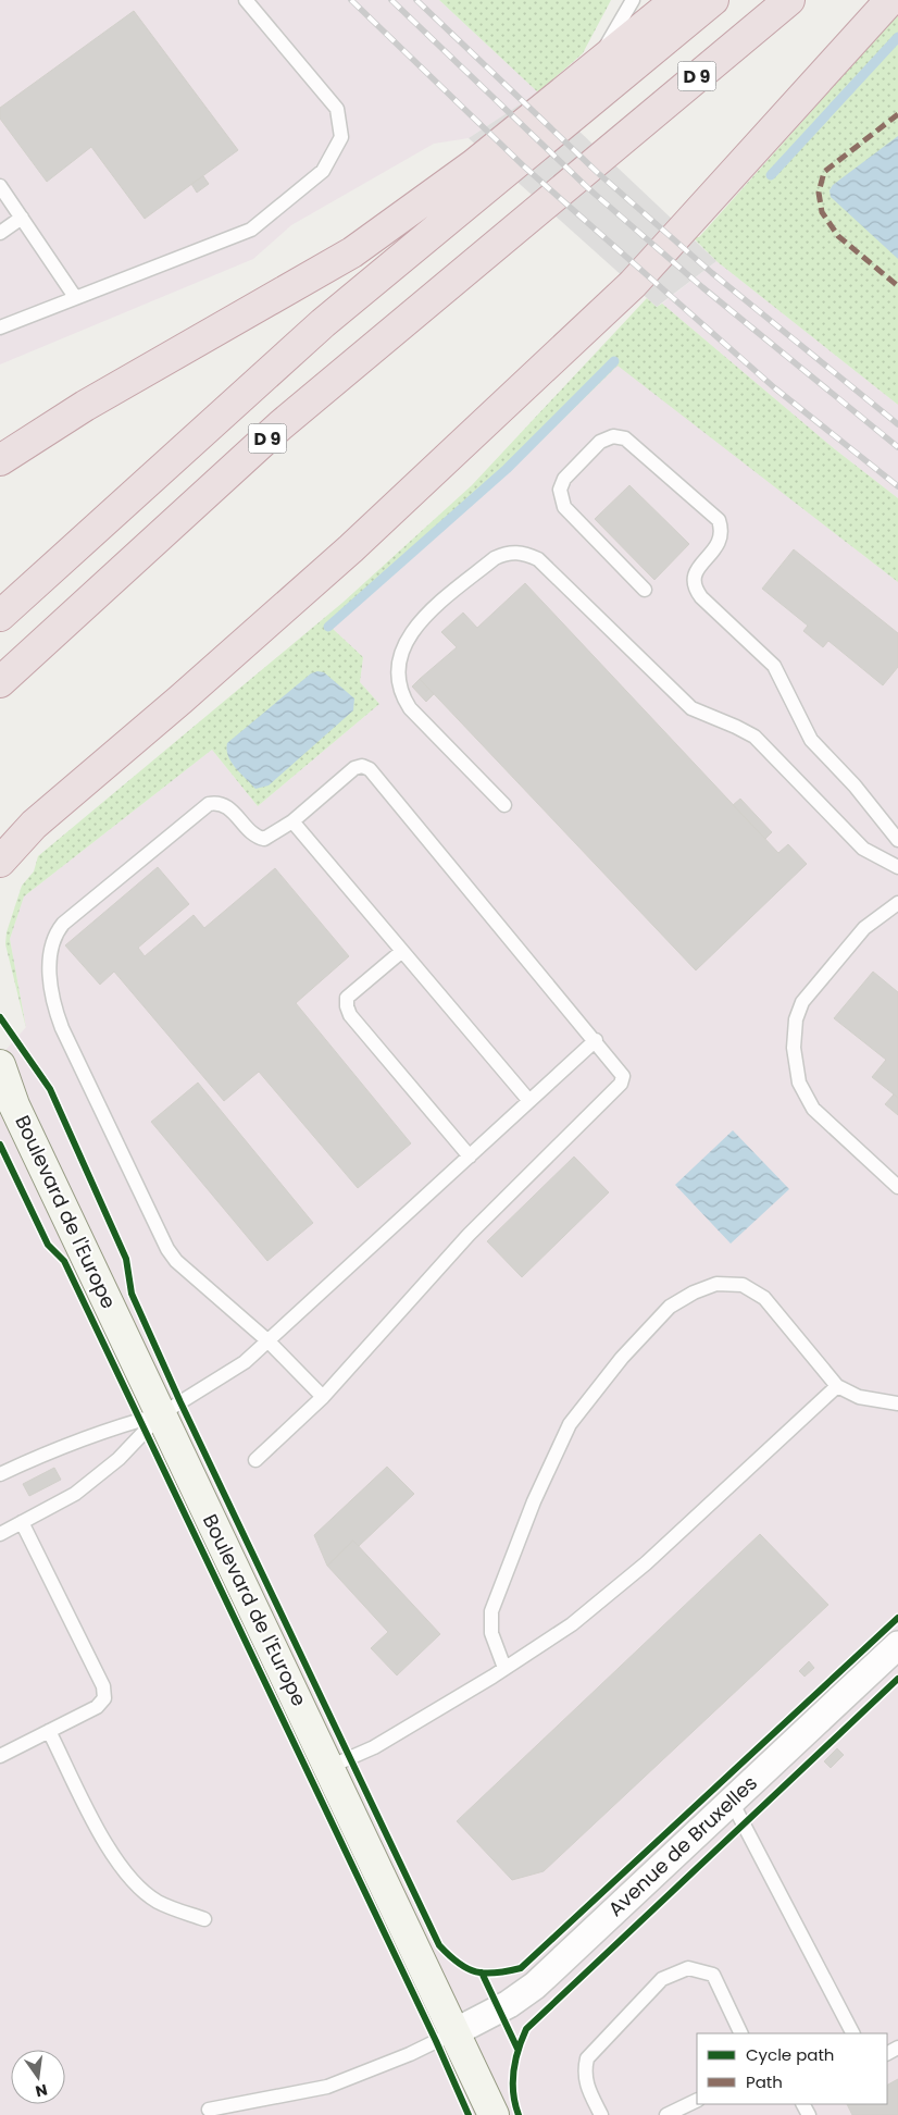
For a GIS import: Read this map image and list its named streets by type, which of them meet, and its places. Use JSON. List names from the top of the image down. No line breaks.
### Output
{"streets":{"highway":["D 9"],"street":["Boulevard de l'Europe","Avenue de Bruxelles"]},"crossings":[["Boulevard de l'Europe","Avenue de Bruxelles"]],"legend":["Cycle path","Path"],"north":"bottom"}
